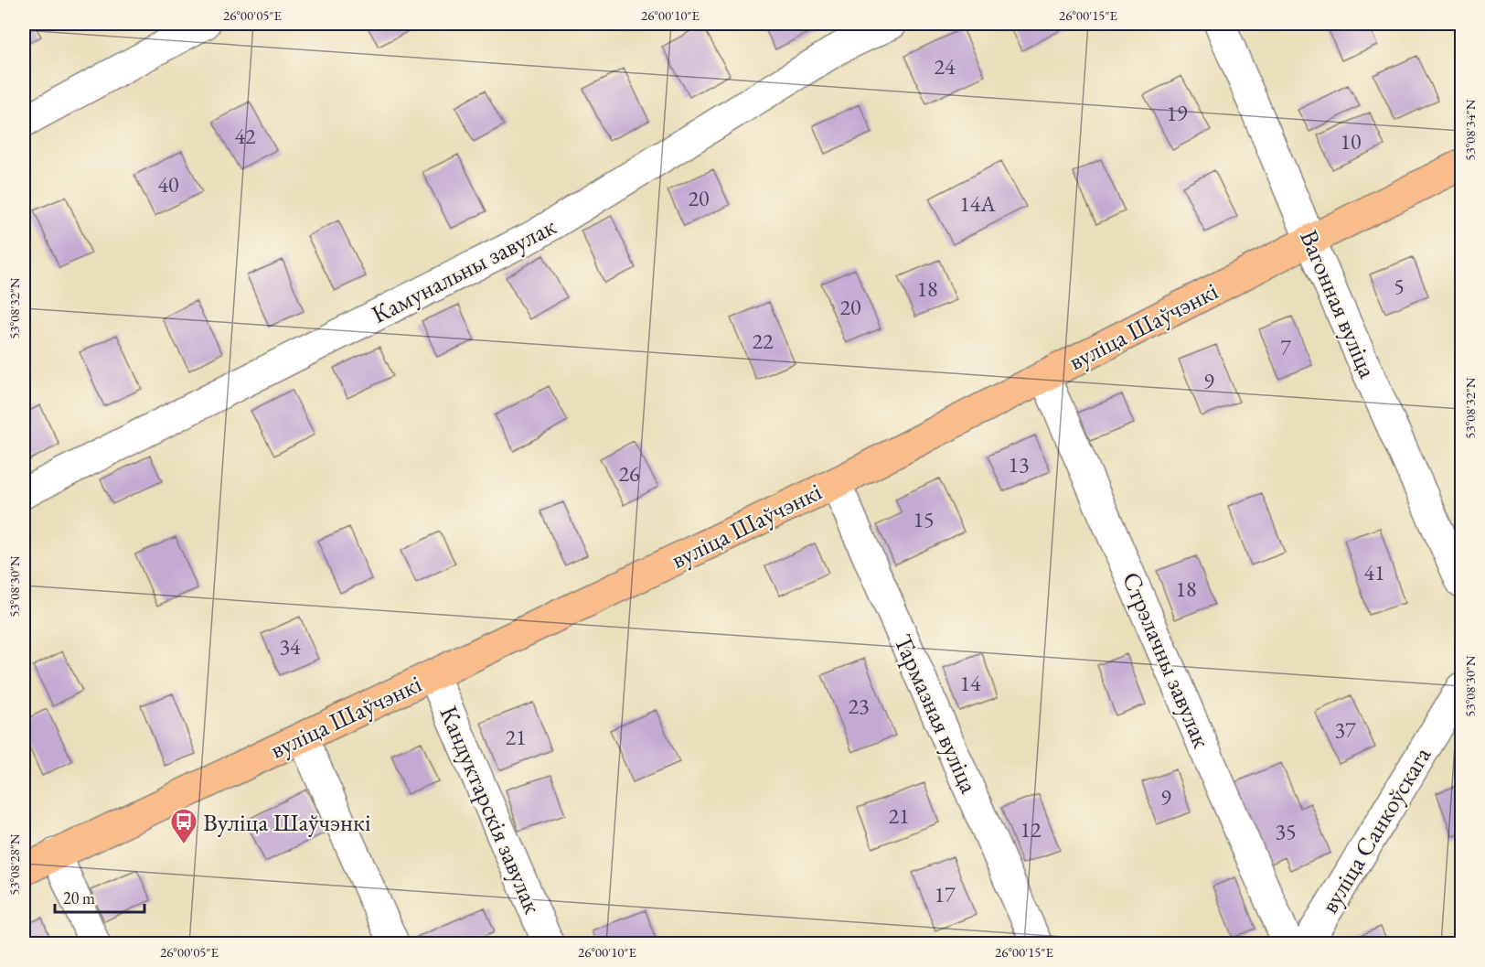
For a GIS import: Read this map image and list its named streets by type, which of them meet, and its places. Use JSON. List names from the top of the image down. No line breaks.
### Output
{"streets":{"main road":["вуліца Шаўчэнкі"],"street":["Камунальны завулак","Вагонная вуліца","Стрэлачны завулак","Тармазная вуліца","Кандуктарскія завулак","вуліца Санкоўскага"]},"crossings":[["Вагонная вуліца","вуліца Шаўчэнкі"],["вуліца Шаўчэнкі","Стрэлачны завулак"],["вуліца Шаўчэнкі","Тармазная вуліца"],["вуліца Шаўчэнкі","Кандуктарскія завулак"]],"places":{"bus stop":["Вуліца Шаўчэнкі"]},"house_numbers":["24","19","42","10","40","20","14А","5","18","20","22","7","9","13","26","15","41","18","34","14","23","37","21","9","21","12","35","17"],"scale_bar":"20 m","coordinates":["26°00'05\"E","26°00'10\"E","26°00'15\"E","53°08'34\"N","53°08'32\"N","53°08'30\"N","53°08'28\"N"]}
